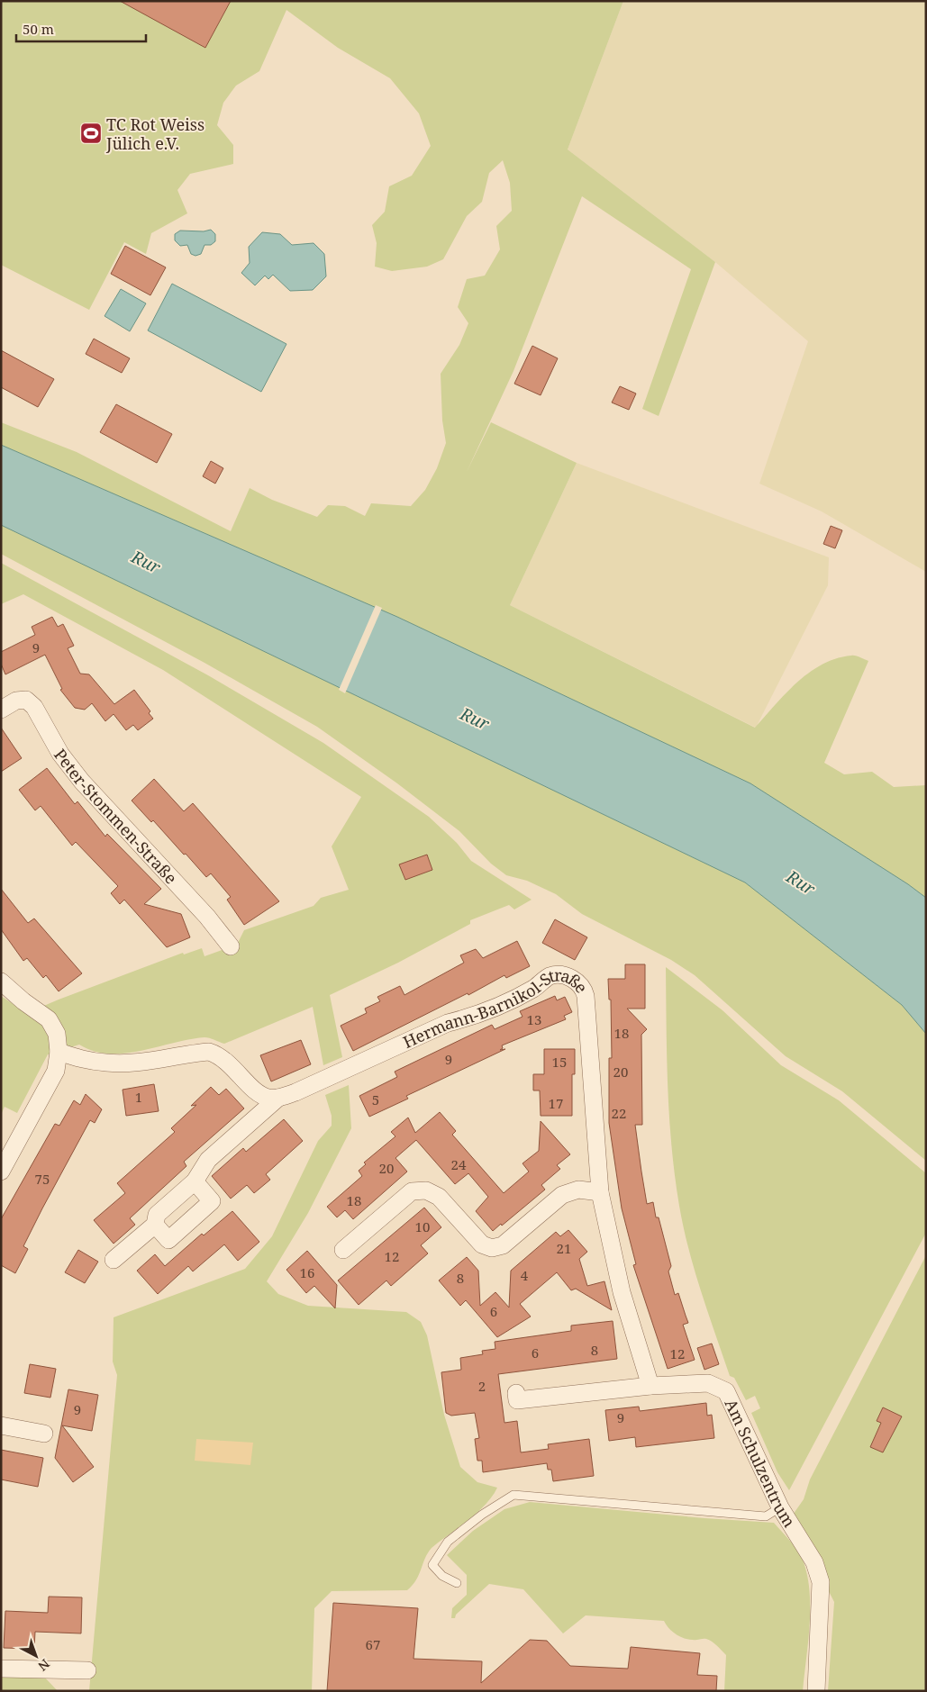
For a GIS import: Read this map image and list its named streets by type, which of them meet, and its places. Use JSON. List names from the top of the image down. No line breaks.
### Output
{"streets":{"street":["Peter-Stommen-Straße","Hermann-Barnikol-Straße","Am Schulzentrum"]},"crossings":[["Hermann-Barnikol-Straße","Am Schulzentrum"]],"water":["Rur"],"places":{"sports":["TC Rot Weiss Jülich e.V."]},"house_numbers":["9","13","18","9","15","20","1","5","17","22","24","20","75","18","10","21","12","16","4","8","6","8","6","12","2","9","9","67"],"scale_bar":"50 m","north":"bottom right"}
